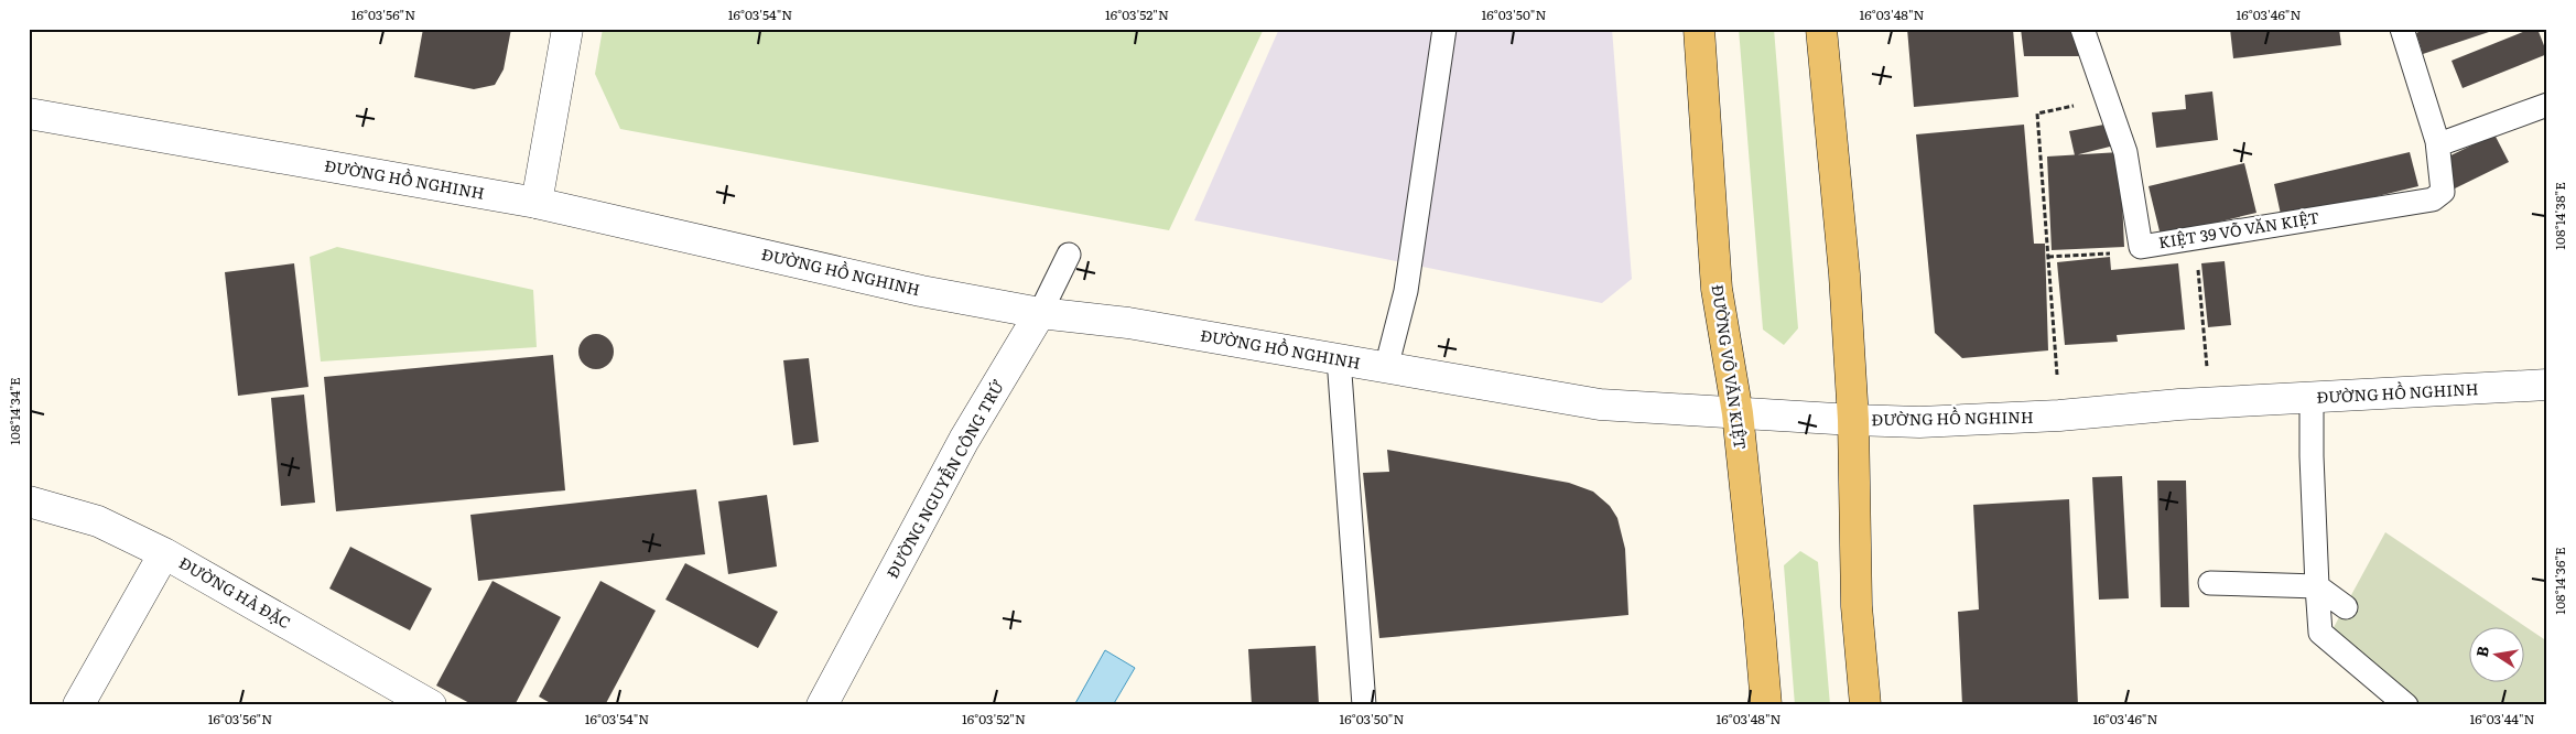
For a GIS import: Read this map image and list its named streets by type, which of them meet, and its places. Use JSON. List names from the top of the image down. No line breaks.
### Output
{"streets":{"main road":["ĐƯỜNG VÕ VĂN KIỆT"],"street":["ĐƯỜNG HỒ NGHINH","ĐƯỜNG NGUYỄN CÔNG TRỨ","ĐƯỜNG HÀ ĐẶC"],"lane":["KIỆT 39 VÕ VĂN KIỆT"]},"crossings":[["ĐƯỜNG HỒ NGHINH","ĐƯỜNG VÕ VĂN KIỆT"],["ĐƯỜNG HỒ NGHINH","ĐƯỜNG NGUYỄN CÔNG TRỨ"]],"north":"left","coordinates":["16°03'56\"N","16°03'54\"N","16°03'52\"N","16°03'50\"N","16°03'48\"N","16°03'46\"N","108°14'38\"E","108°14'34\"E","108°14'36\"E","16°03'44\"N"]}
